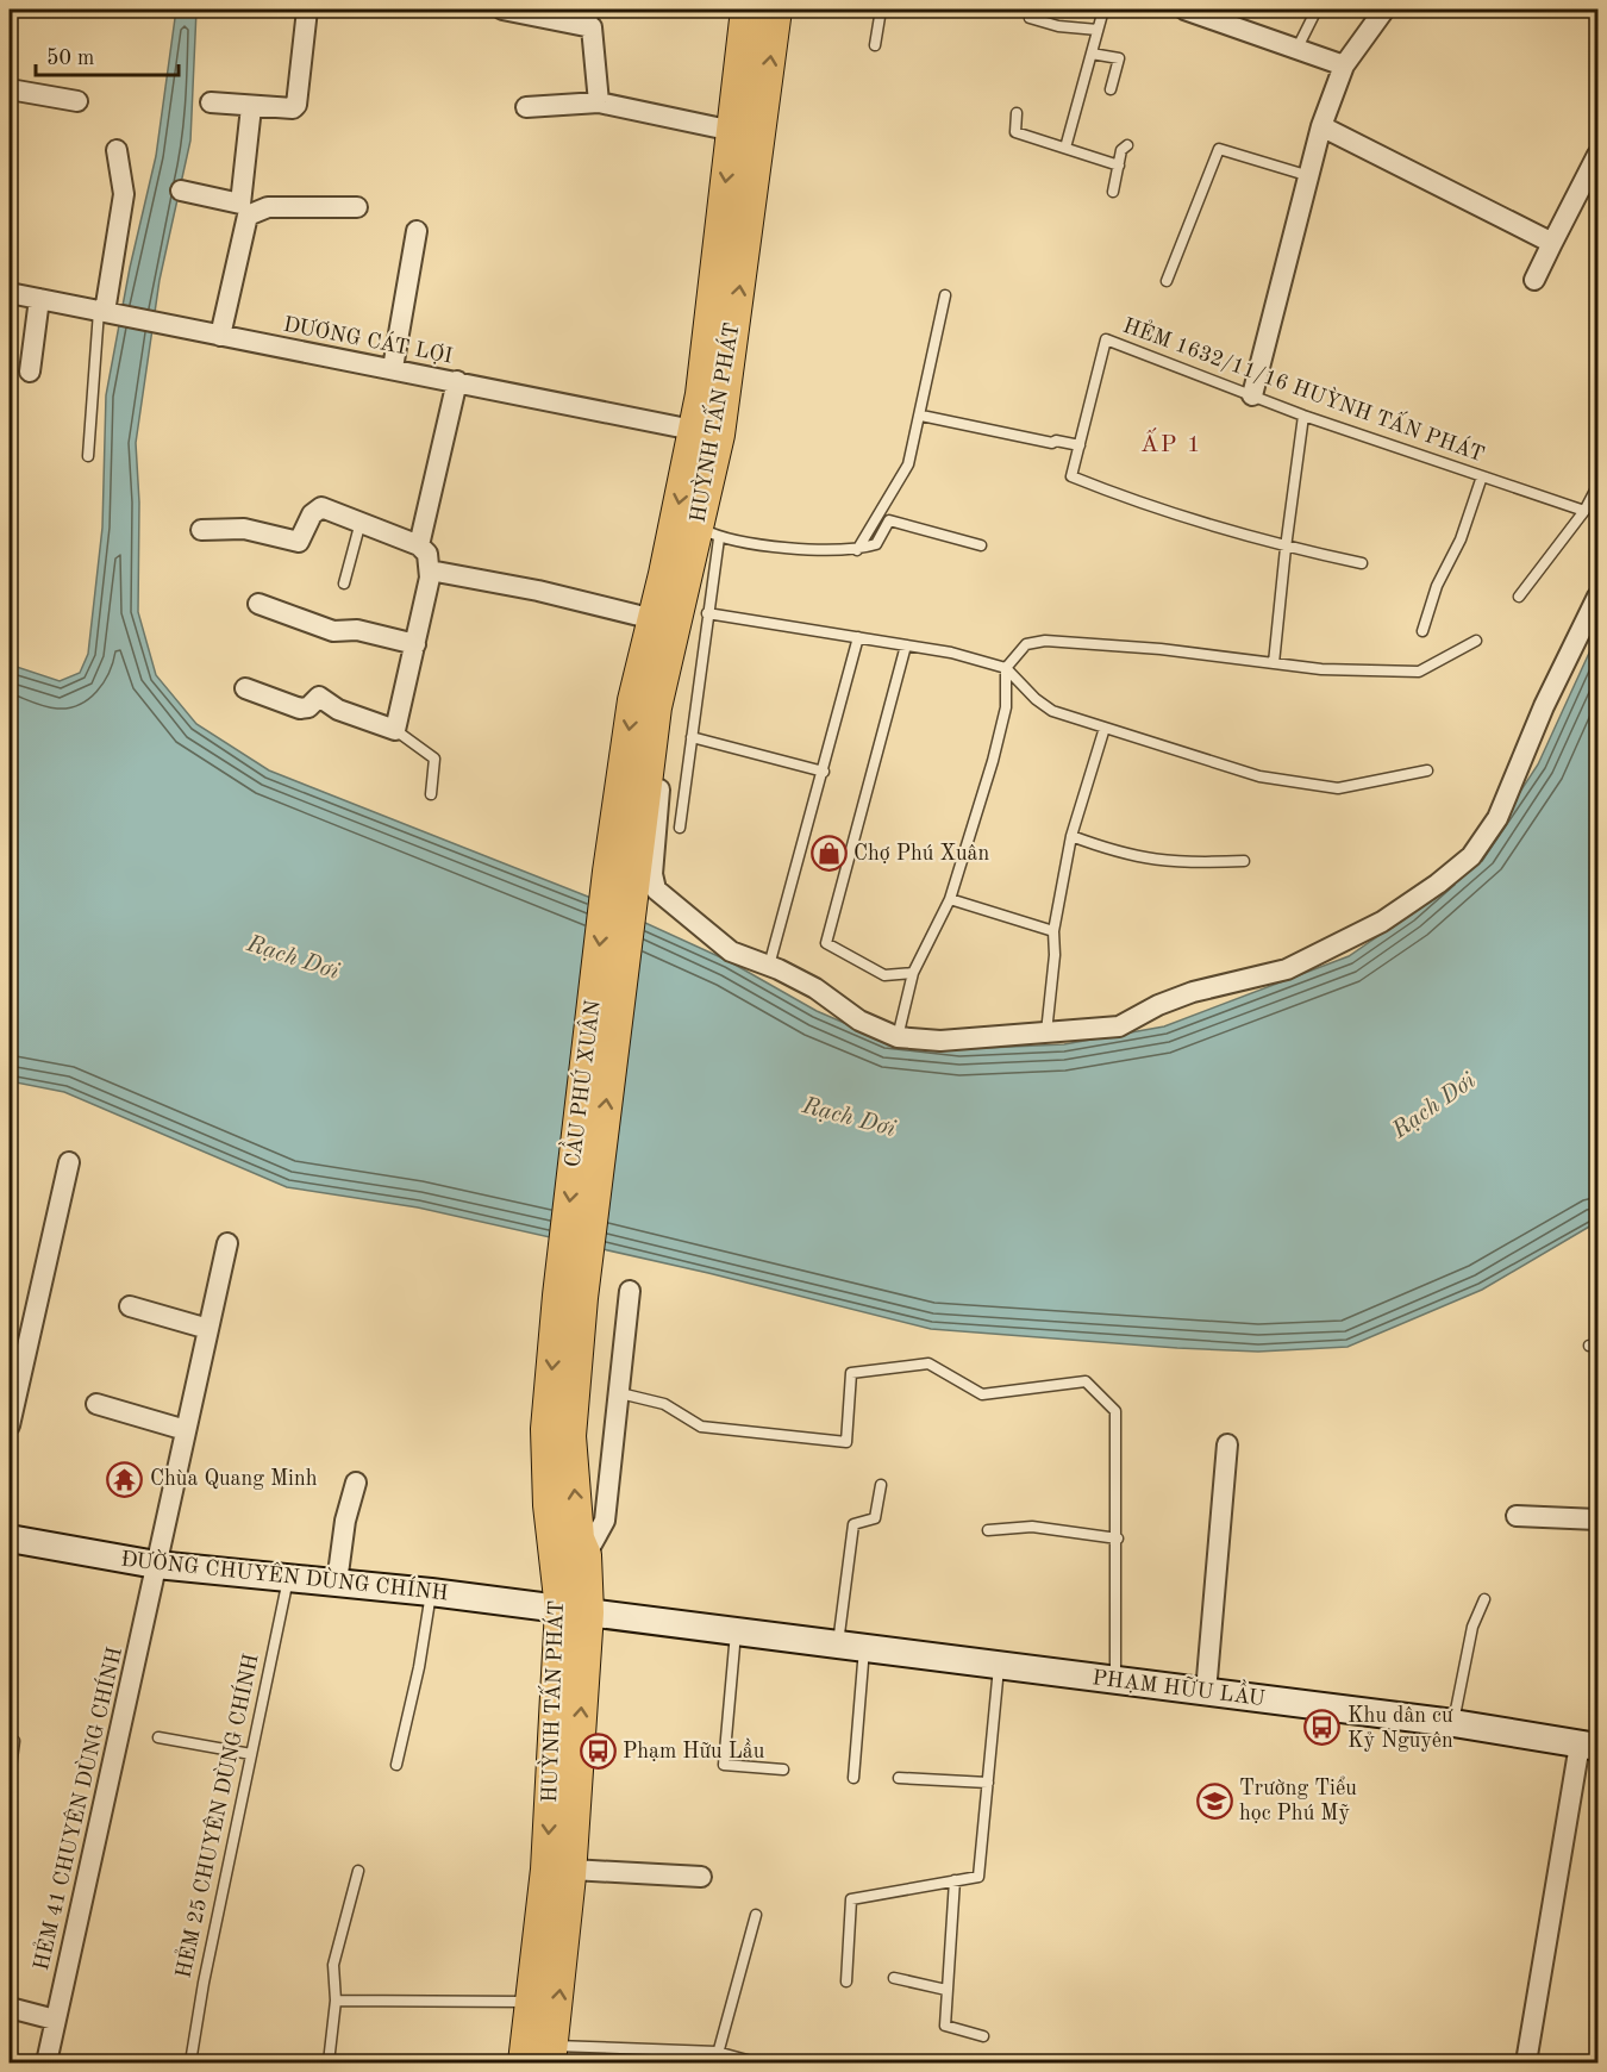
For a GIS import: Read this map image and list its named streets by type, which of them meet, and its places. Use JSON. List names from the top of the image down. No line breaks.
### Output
{"streets":{"main road":["HUỲNH TẤN PHÁT","CẦU PHÚ XUÂN","ĐƯỜNG CHUYÊN DÙNG CHÍNH","PHẠM HỮU LẦU"],"street":["DƯƠNG CÁT LỢI","HẺM 41 CHUYÊN DÙNG CHÍNH"],"lane":["HẺM 1632/11/16 HUỲNH TẤN PHÁT","HẺM 25 CHUYÊN DÙNG CHÍNH"]},"crossings":[["DƯƠNG CÁT LỢI","HUỲNH TẤN PHÁT"],["HUỲNH TẤN PHÁT","CẦU PHÚ XUÂN"],["HUỲNH TẤN PHÁT","ĐƯỜNG CHUYÊN DÙNG CHÍNH"],["HUỲNH TẤN PHÁT","PHẠM HỮU LẦU"],["ĐƯỜNG CHUYÊN DÙNG CHÍNH","PHẠM HỮU LẦU"],["ĐƯỜNG CHUYÊN DÙNG CHÍNH","HẺM 41 CHUYÊN DÙNG CHÍNH"],["ĐƯỜNG CHUYÊN DÙNG CHÍNH","HẺM 25 CHUYÊN DÙNG CHÍNH"]],"districts":["ẤP 1"],"water":["Rạch Dơi"],"places":{"shop":["Chợ Phú Xuân"],"temple":["Chùa Quang Minh"],"bus stop":["Khu dân cư Kỷ Nguyên","Phạm Hữu Lầu"],"school or university":["Trường Tiểu học Phú Mỹ"]},"scale_bar":"50 m"}
